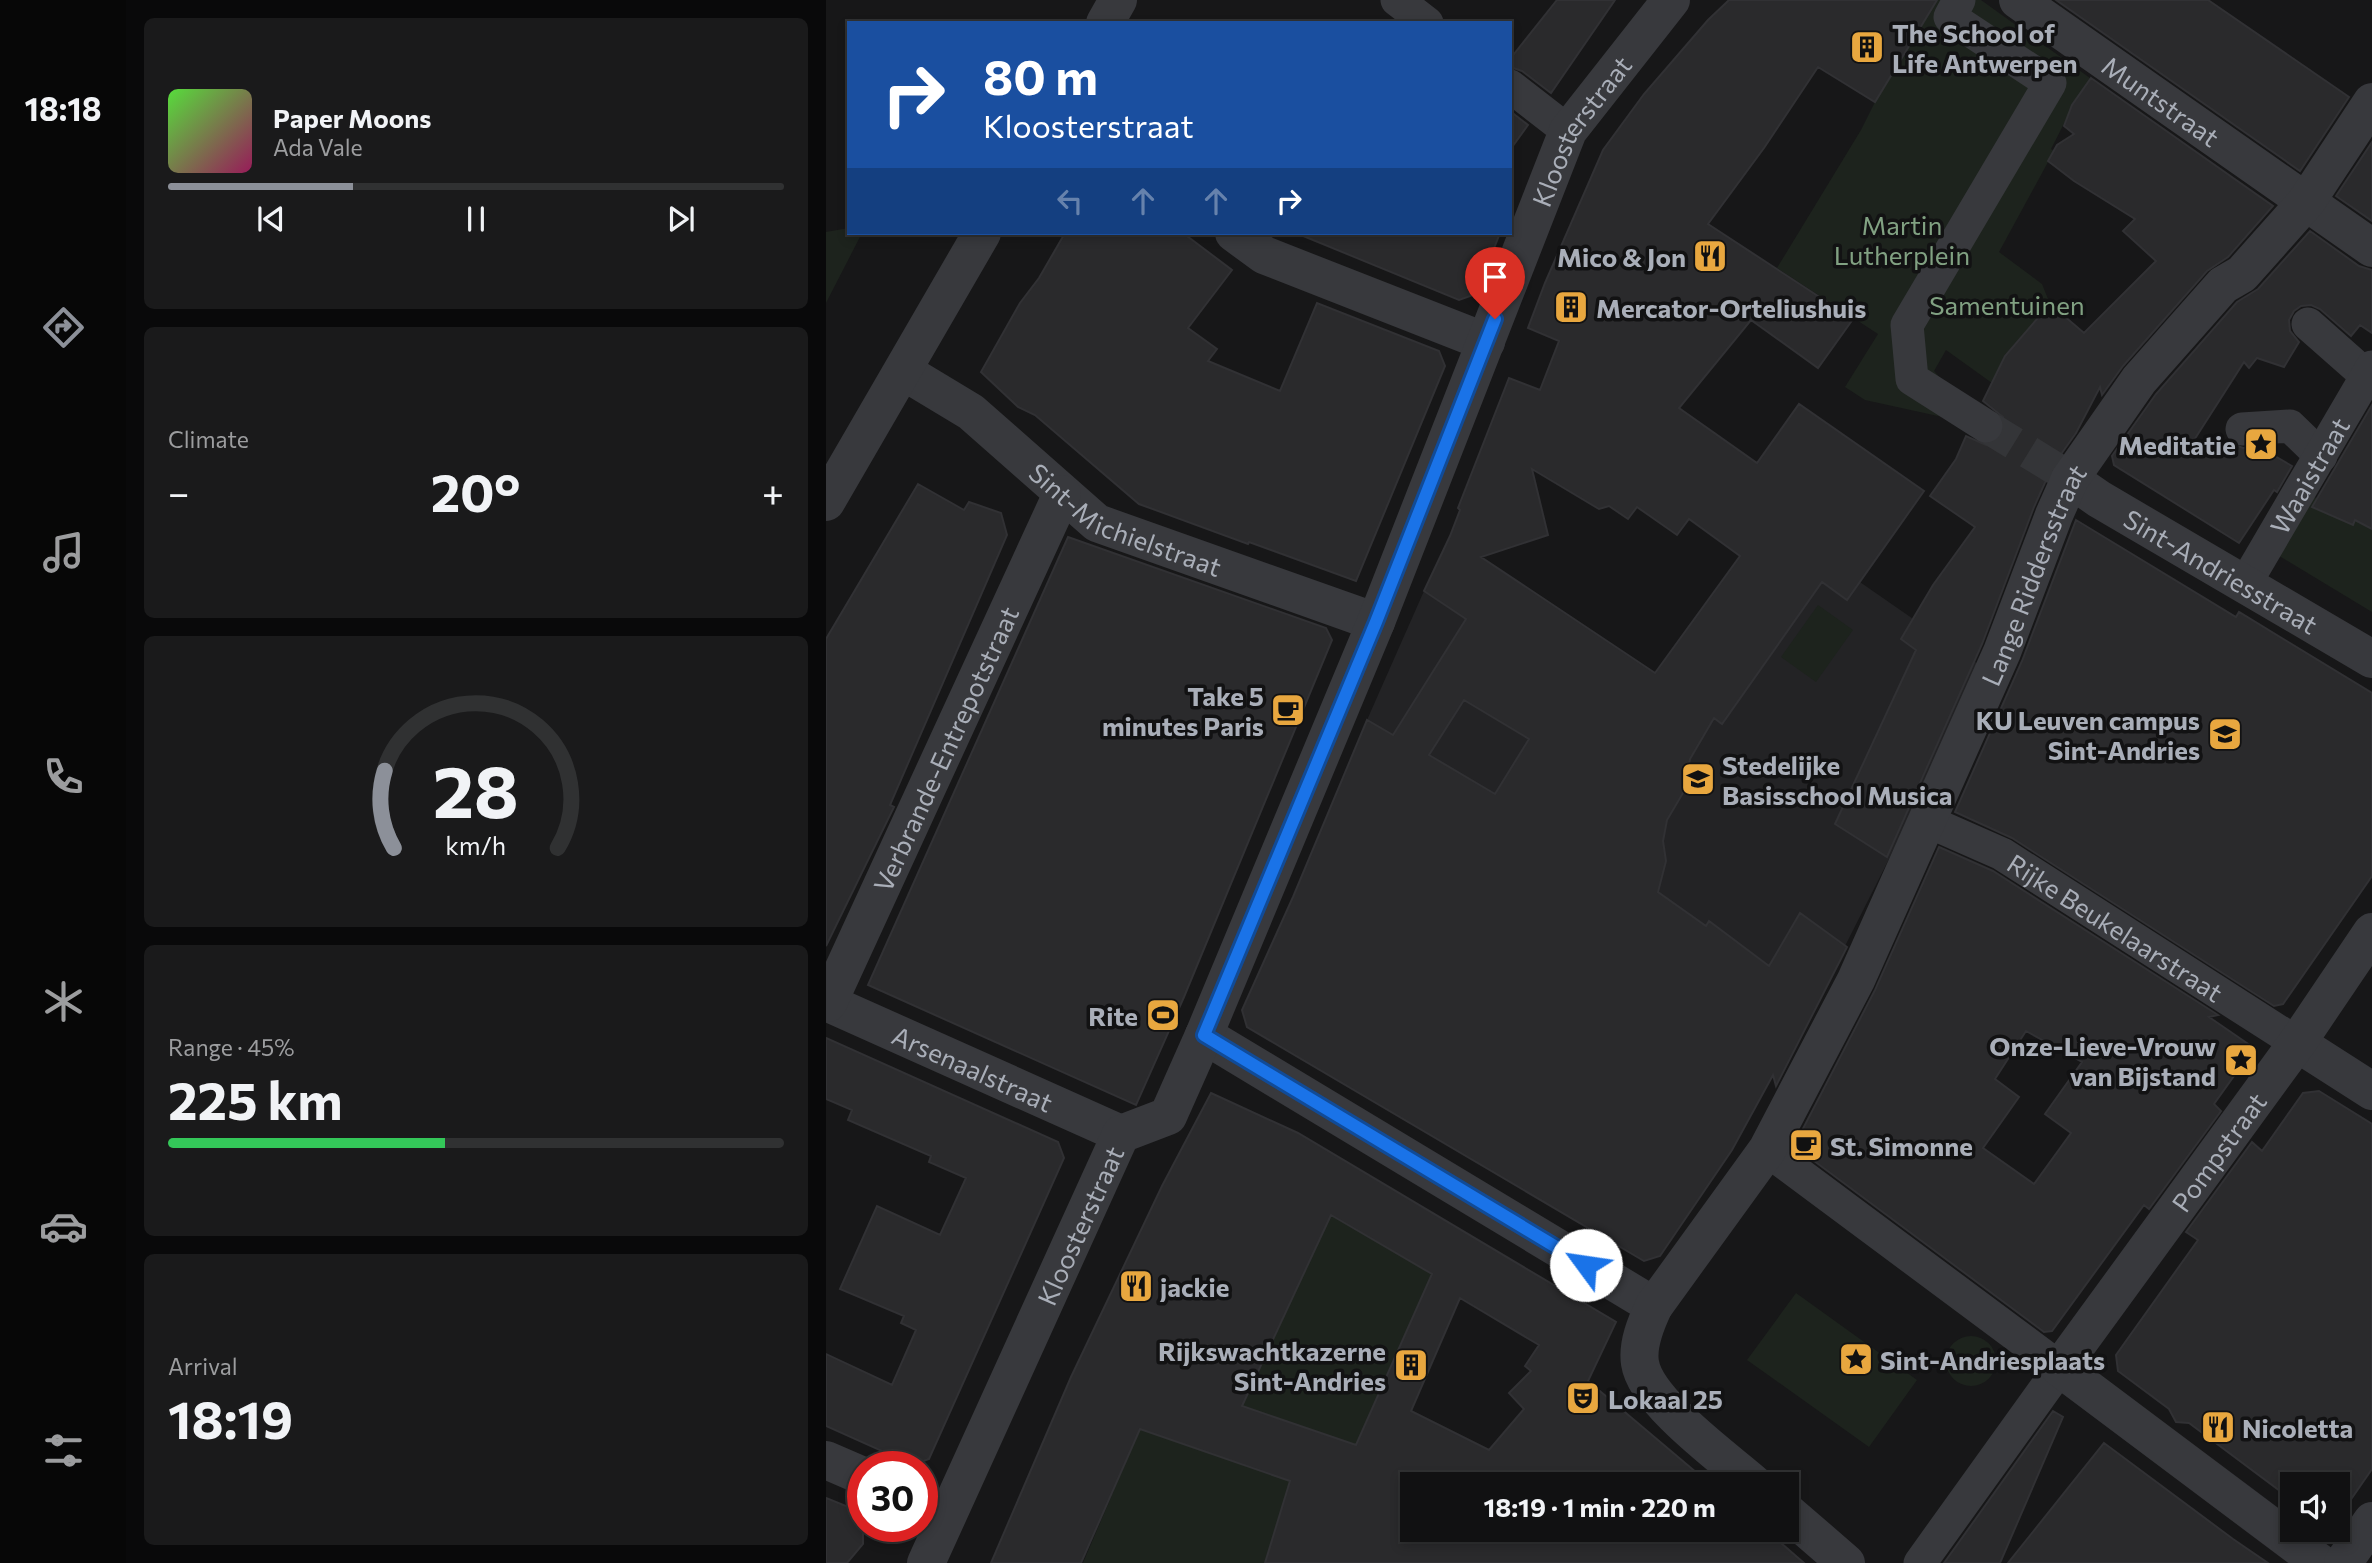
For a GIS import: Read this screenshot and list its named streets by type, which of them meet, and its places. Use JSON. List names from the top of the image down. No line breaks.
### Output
{"streets":{"street":["Muntstraat","Kloosterstraat","Waaistraat","Sint-Michielstraat","Sint-Andriesstraat","Lange Riddersstraat","Verbrande-Entrepotstraat","Rijke Beukelaarstraat","Arsenaalstraat","Pompstraat"]},"crossings":[["Muntstraat","Lange Riddersstraat"],["Kloosterstraat","Sint-Michielstraat"],["Kloosterstraat","Arsenaalstraat"],["Waaistraat","Sint-Andriesstraat"],["Sint-Michielstraat","Verbrande-Entrepotstraat"],["Sint-Andriesstraat","Lange Riddersstraat"],["Lange Riddersstraat","Rijke Beukelaarstraat"],["Verbrande-Entrepotstraat","Arsenaalstraat"],["Rijke Beukelaarstraat","Pompstraat"]],"parks":["Martin Lutherplein","Samentuinen"],"places":{"building":["The School of Life Antwerpen","Mercator-Orteliushuis","Rijkswachtkazerne Sint-Andries"],"restaurant":["Mico & Jon","jackie","Nicoletta"],"place":["Meditatie","Onze-Lieve-Vrouw van Bijstand","Sint-Andriesplaats"],"cafe":["Take 5 minutes Paris","St. Simonne"],"school or university":["KU Leuven campus Sint-Andries","Stedelijke Basisschool Musica"],"sports":["Rite"],"theatre":["Lokaal 25"]},"page":{"tabs":"18:18","turn":["80 m","Kloosterstraat"],"song":["Paper Moons","Ada Vale"],"tile":["Climate",["Range · 45%","225 km"],["Arrival","18:19"]],"heat":["−","20°","+"],"limit":"30","trip":"18:19 · 1 min · 220 m","gauge":["28","km/h"]}}
